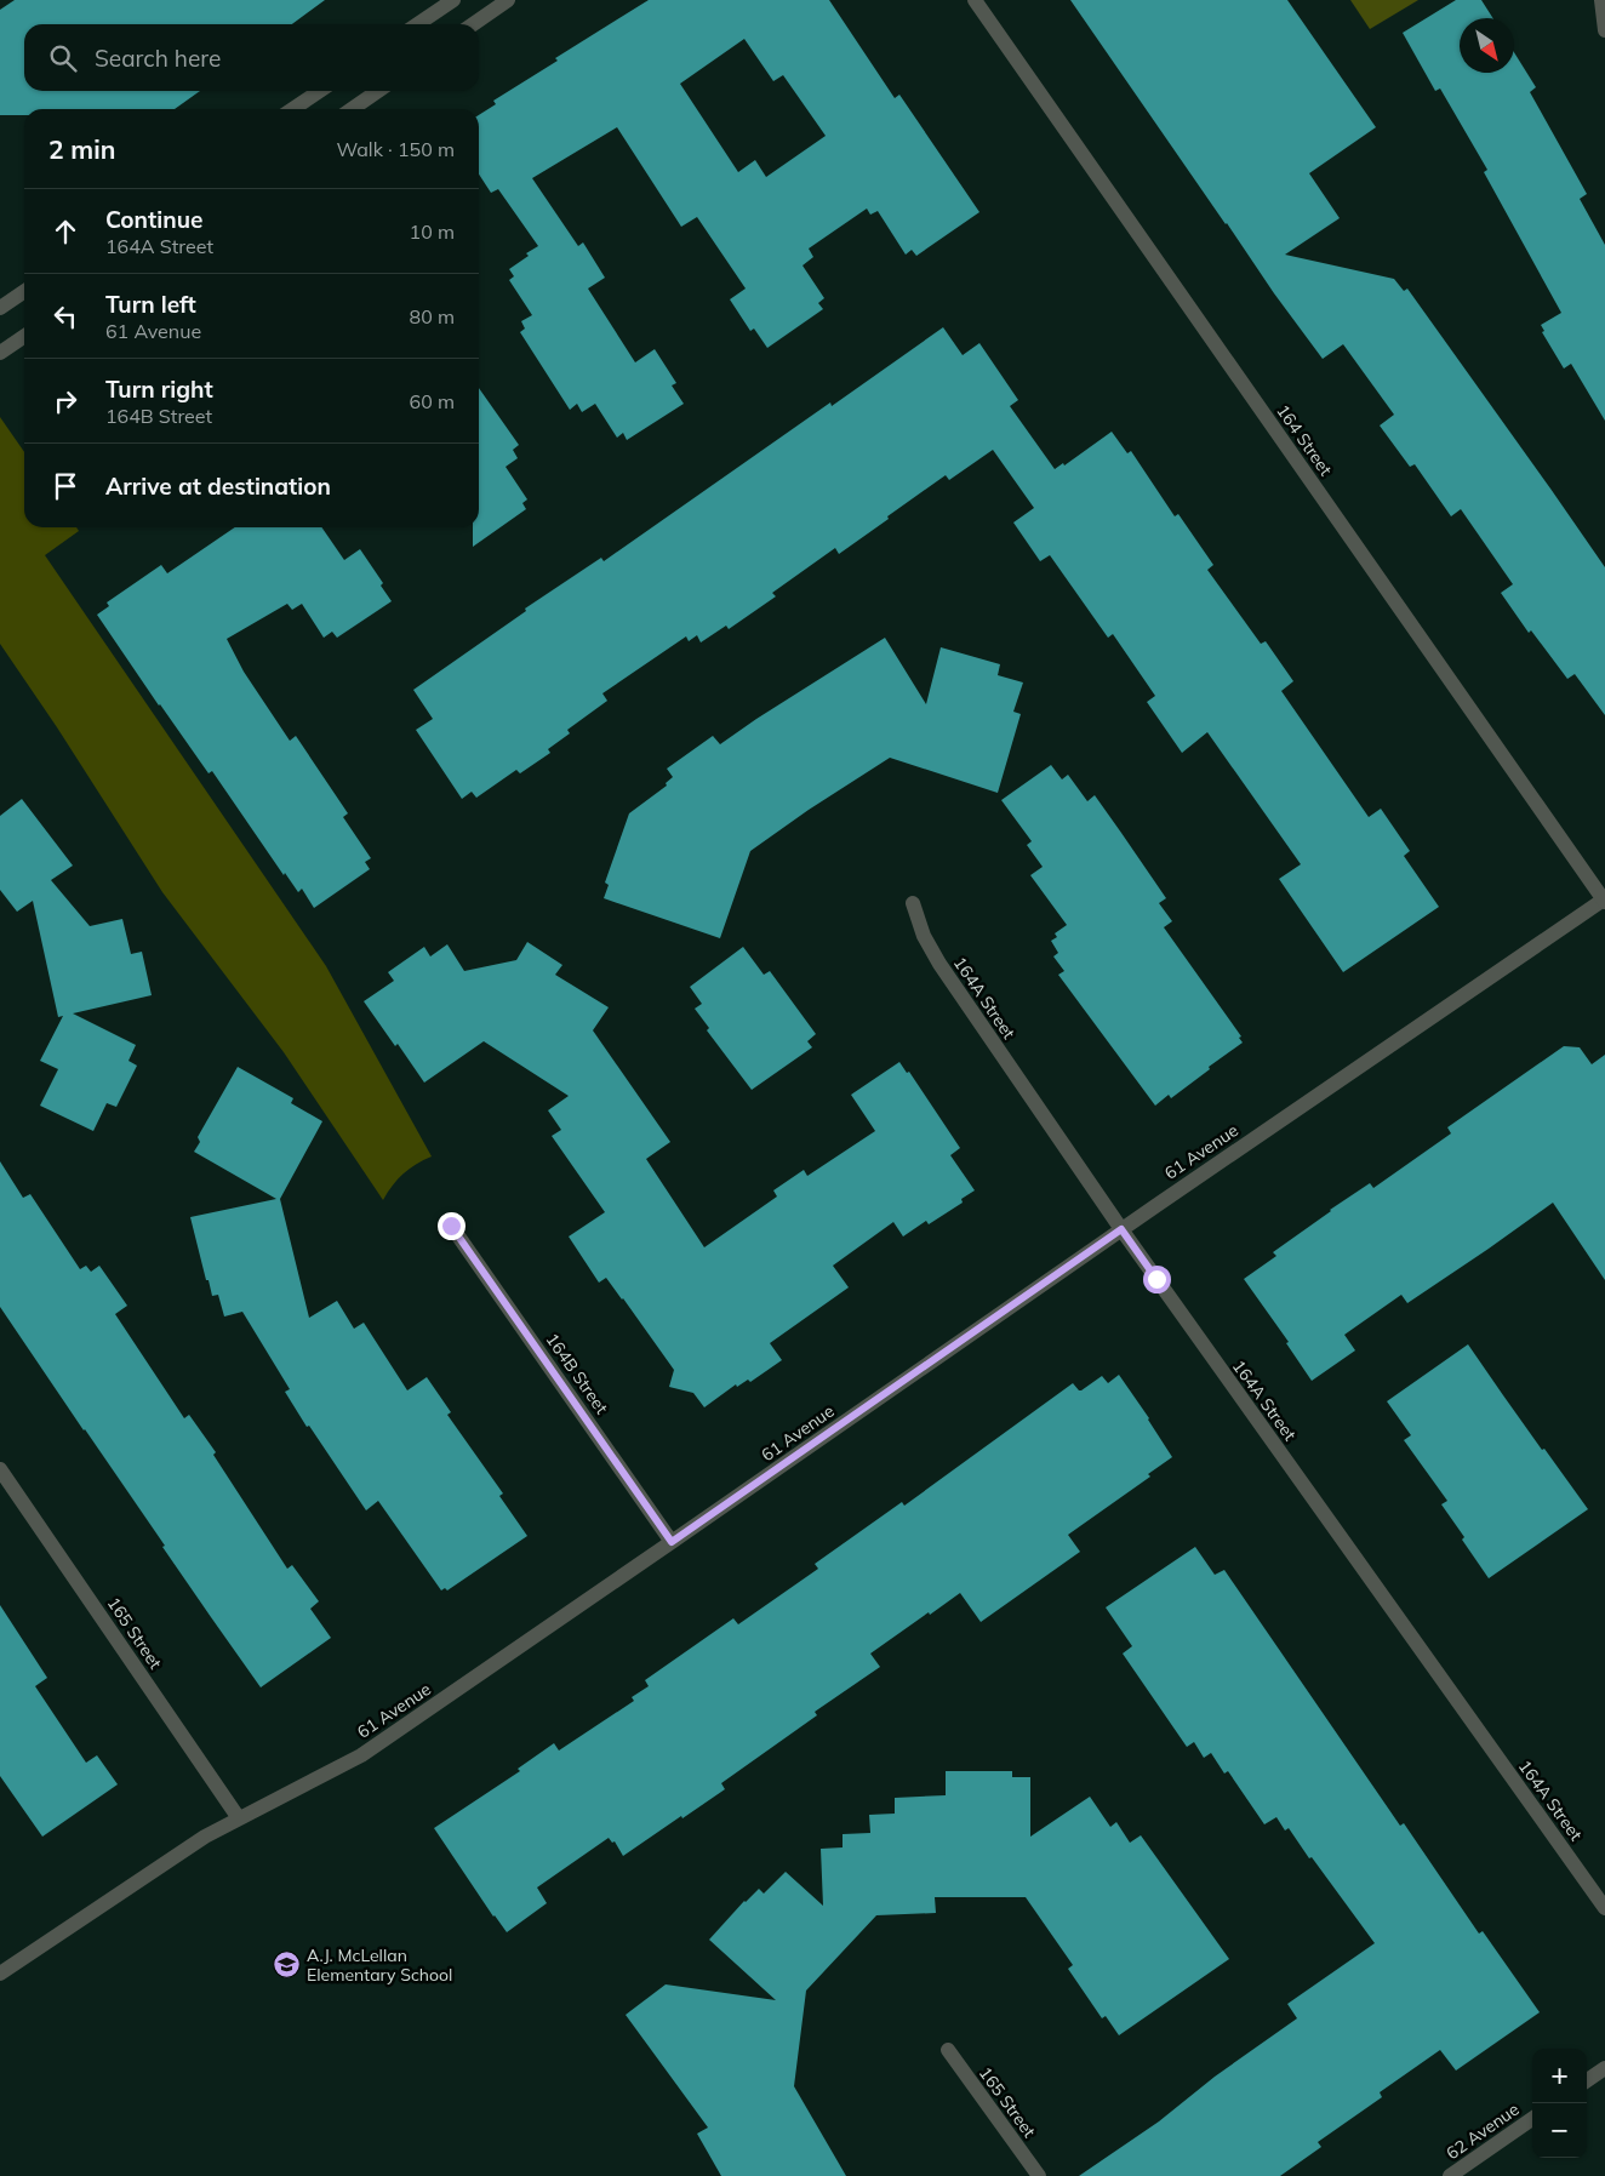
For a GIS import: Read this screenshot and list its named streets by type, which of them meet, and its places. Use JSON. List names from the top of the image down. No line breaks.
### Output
{"streets":{"street":["164 Street","164A Street","61 Avenue","164B Street","165 Street","62 Avenue"]},"crossings":[["164 Street","61 Avenue"],["164A Street","61 Avenue"],["61 Avenue","164B Street"],["61 Avenue","165 Street"]],"places":{"school or university":["A.J. McLellan Elementary School"]},"north":"bottom right","page":{"search":"Search here","heading":["2 min","Walk · 150 m"],"list":[["Continue","164A Street","10 m"],["Turn left","61 Avenue","80 m"],["Turn right","164B Street","60 m"],"Arrive at destination"],"map_buttons":["+","−"]}}
